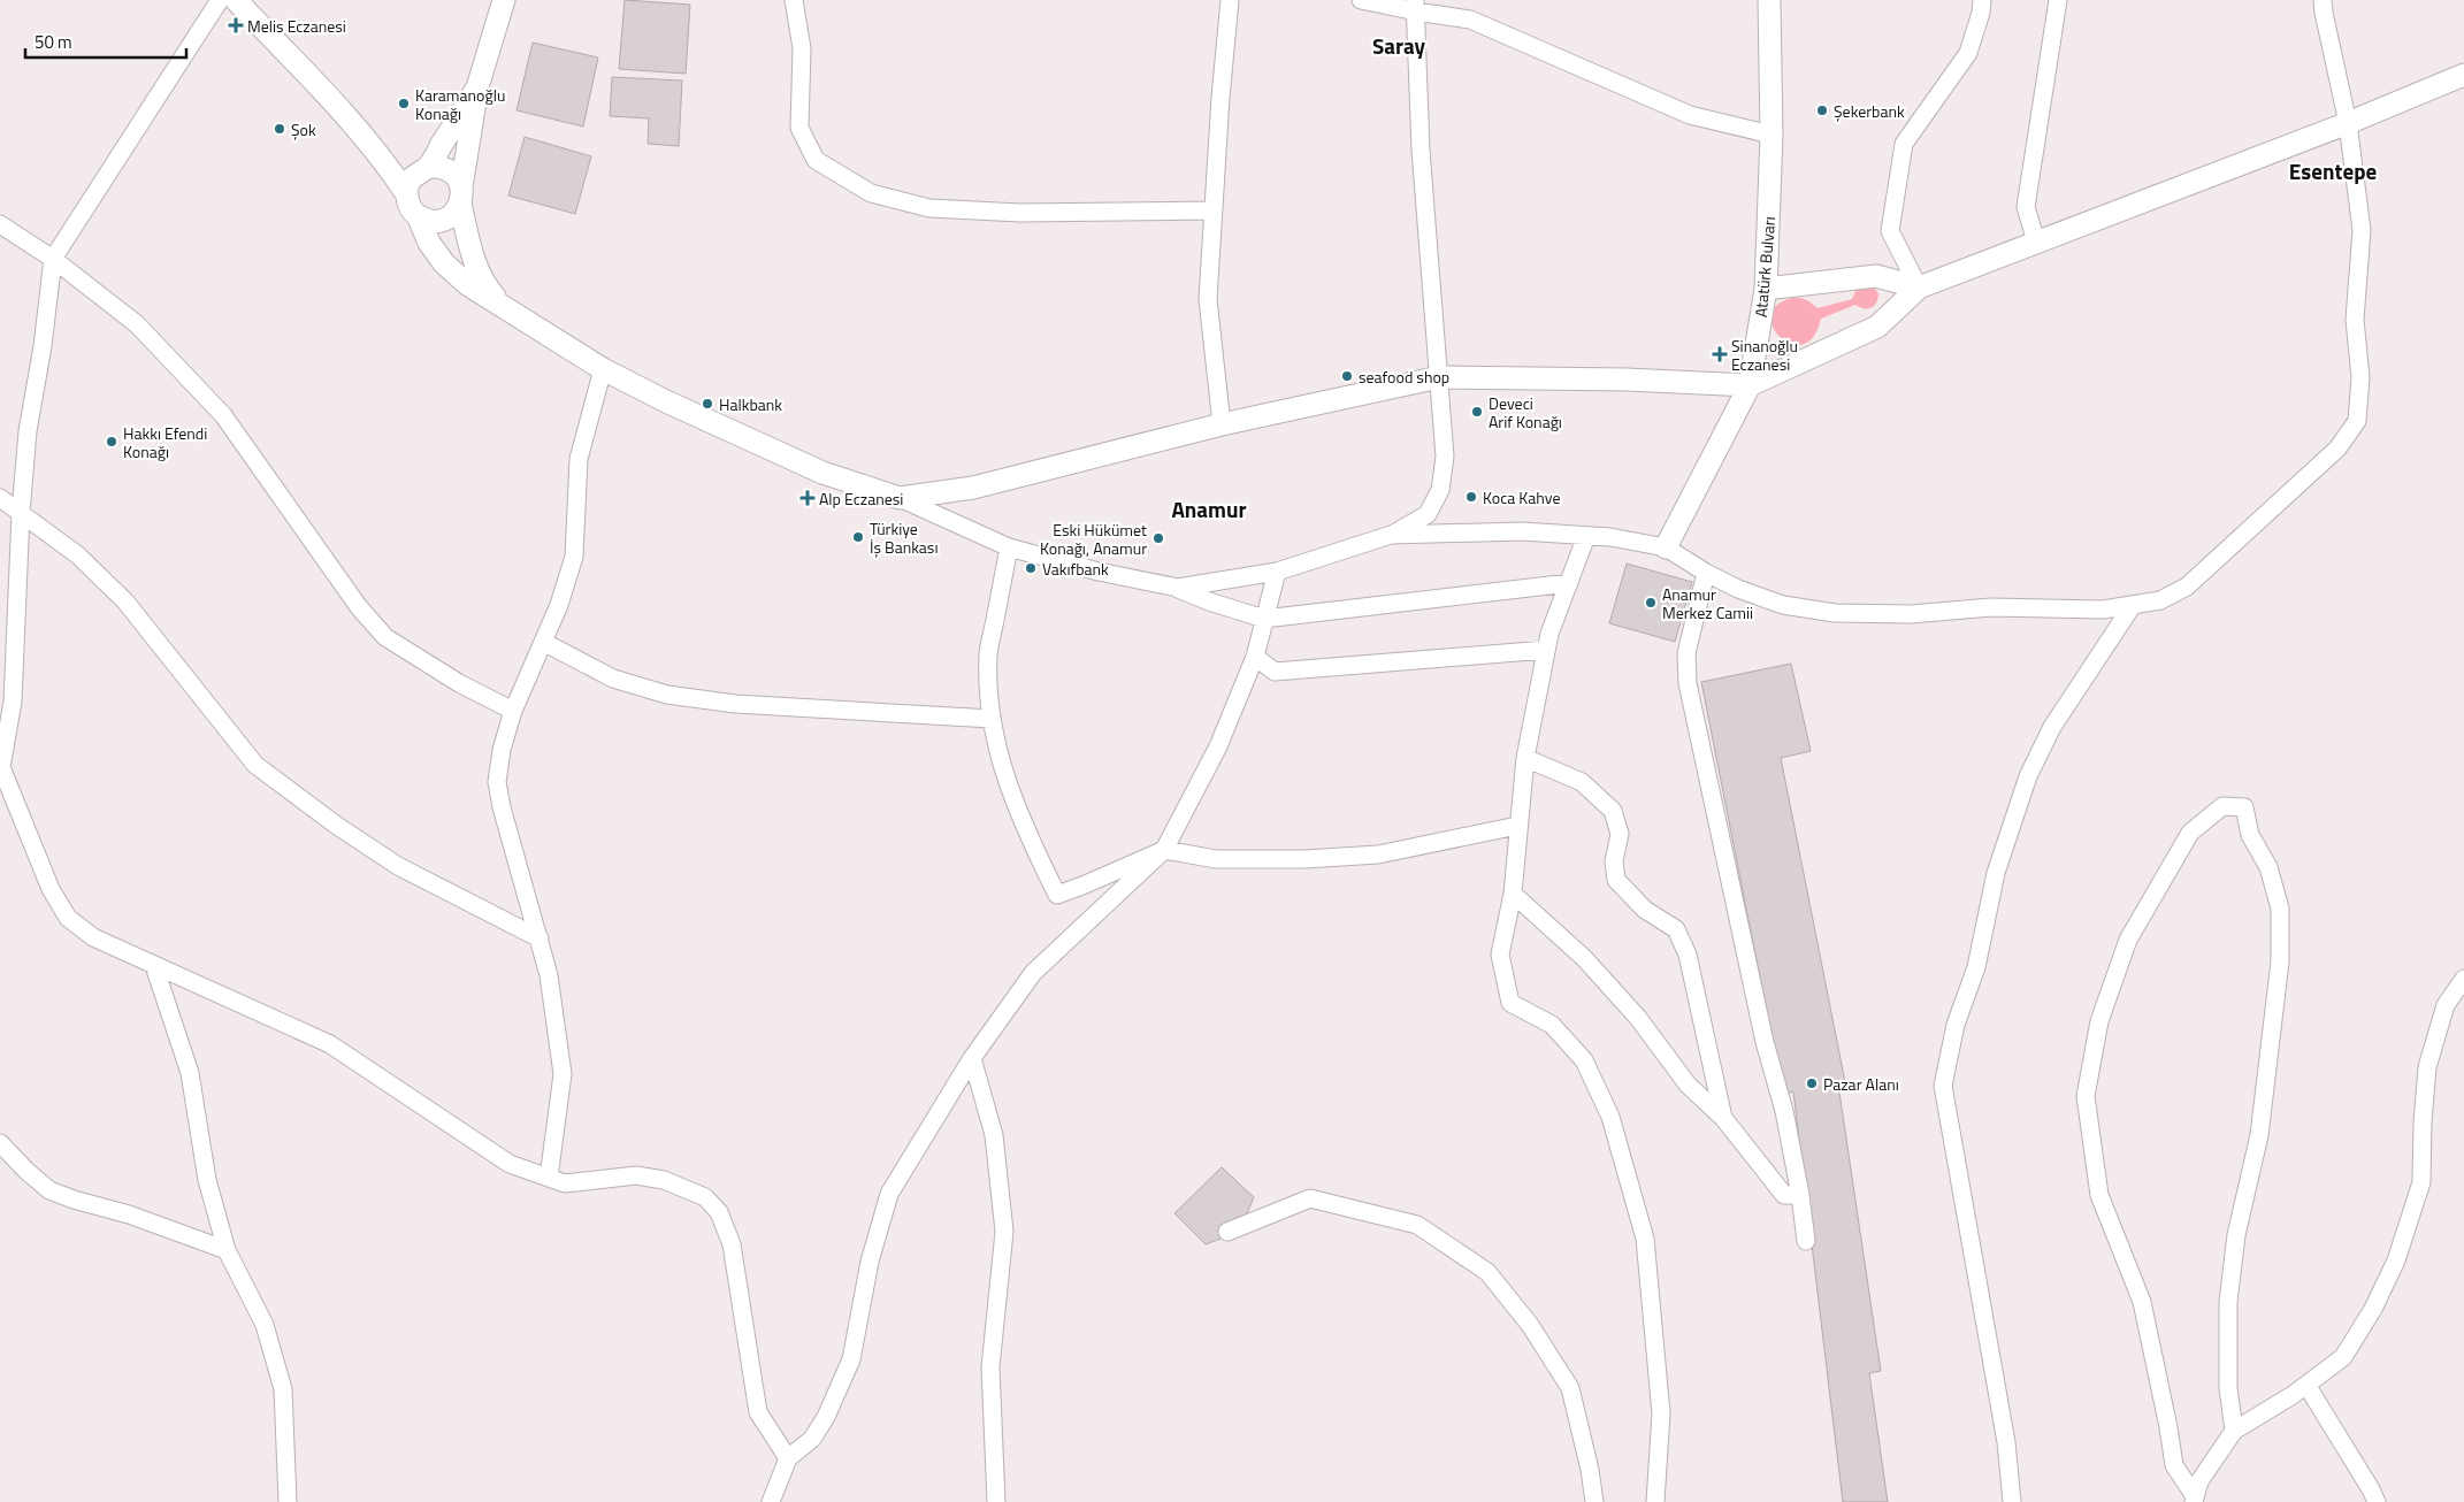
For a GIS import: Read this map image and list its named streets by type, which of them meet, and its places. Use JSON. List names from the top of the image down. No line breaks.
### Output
{"streets":{"street":["Atatürk Bulvarı"]},"districts":["Saray","Esentepe","Anamur"],"places":{"health":["Melis Eczanesi","Sinanoğlu Eczanesi","Alp Eczanesi"],"other":["Karamanoğlu Konağı","Şekerbank","Şok","seafood shop","Halkbank","Deveci Arif Konağı","Hakkı Efendi Konağı","Koca Kahve","Türkiye İş Bankası","Eski Hükümet Konağı, Anamur","Vakıfbank","Anamur Merkez Camii","Pazar Alanı"]},"scale_bar":"50 m"}
